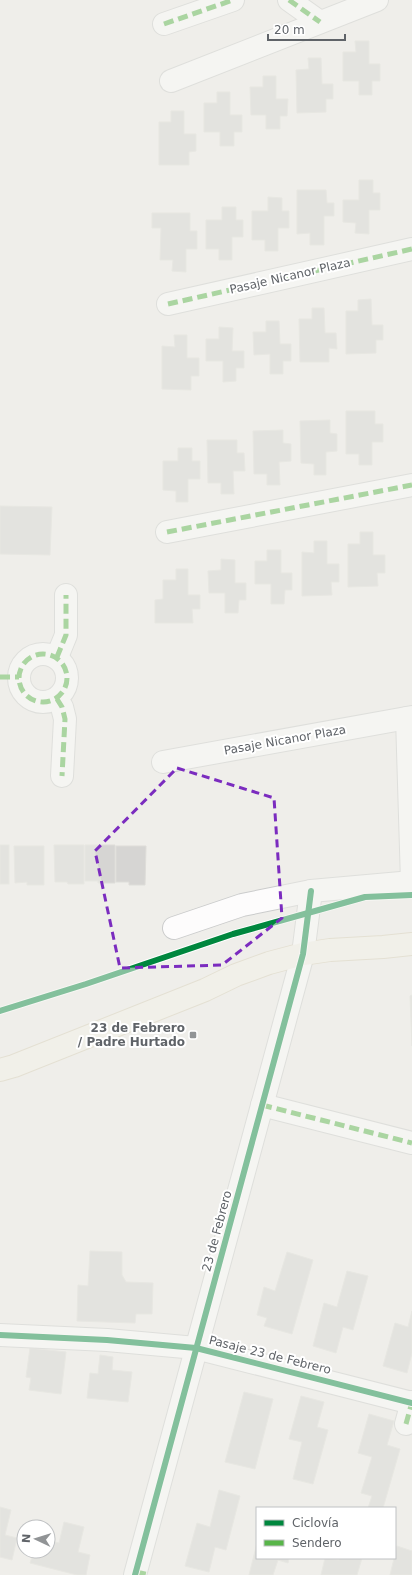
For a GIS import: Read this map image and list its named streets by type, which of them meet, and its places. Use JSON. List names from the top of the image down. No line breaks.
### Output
{"streets":{"street":["Pasaje Nicanor Plaza","23 de Febrero","Pasaje 23 de Febrero"]},"crossings":[["23 de Febrero","Pasaje 23 de Febrero"]],"places":{"transit":["23 de Febrero / Padre Hurtado"]},"legend":["Ciclovía","Sendero"],"scale_bar":"20 m","north":"left"}
